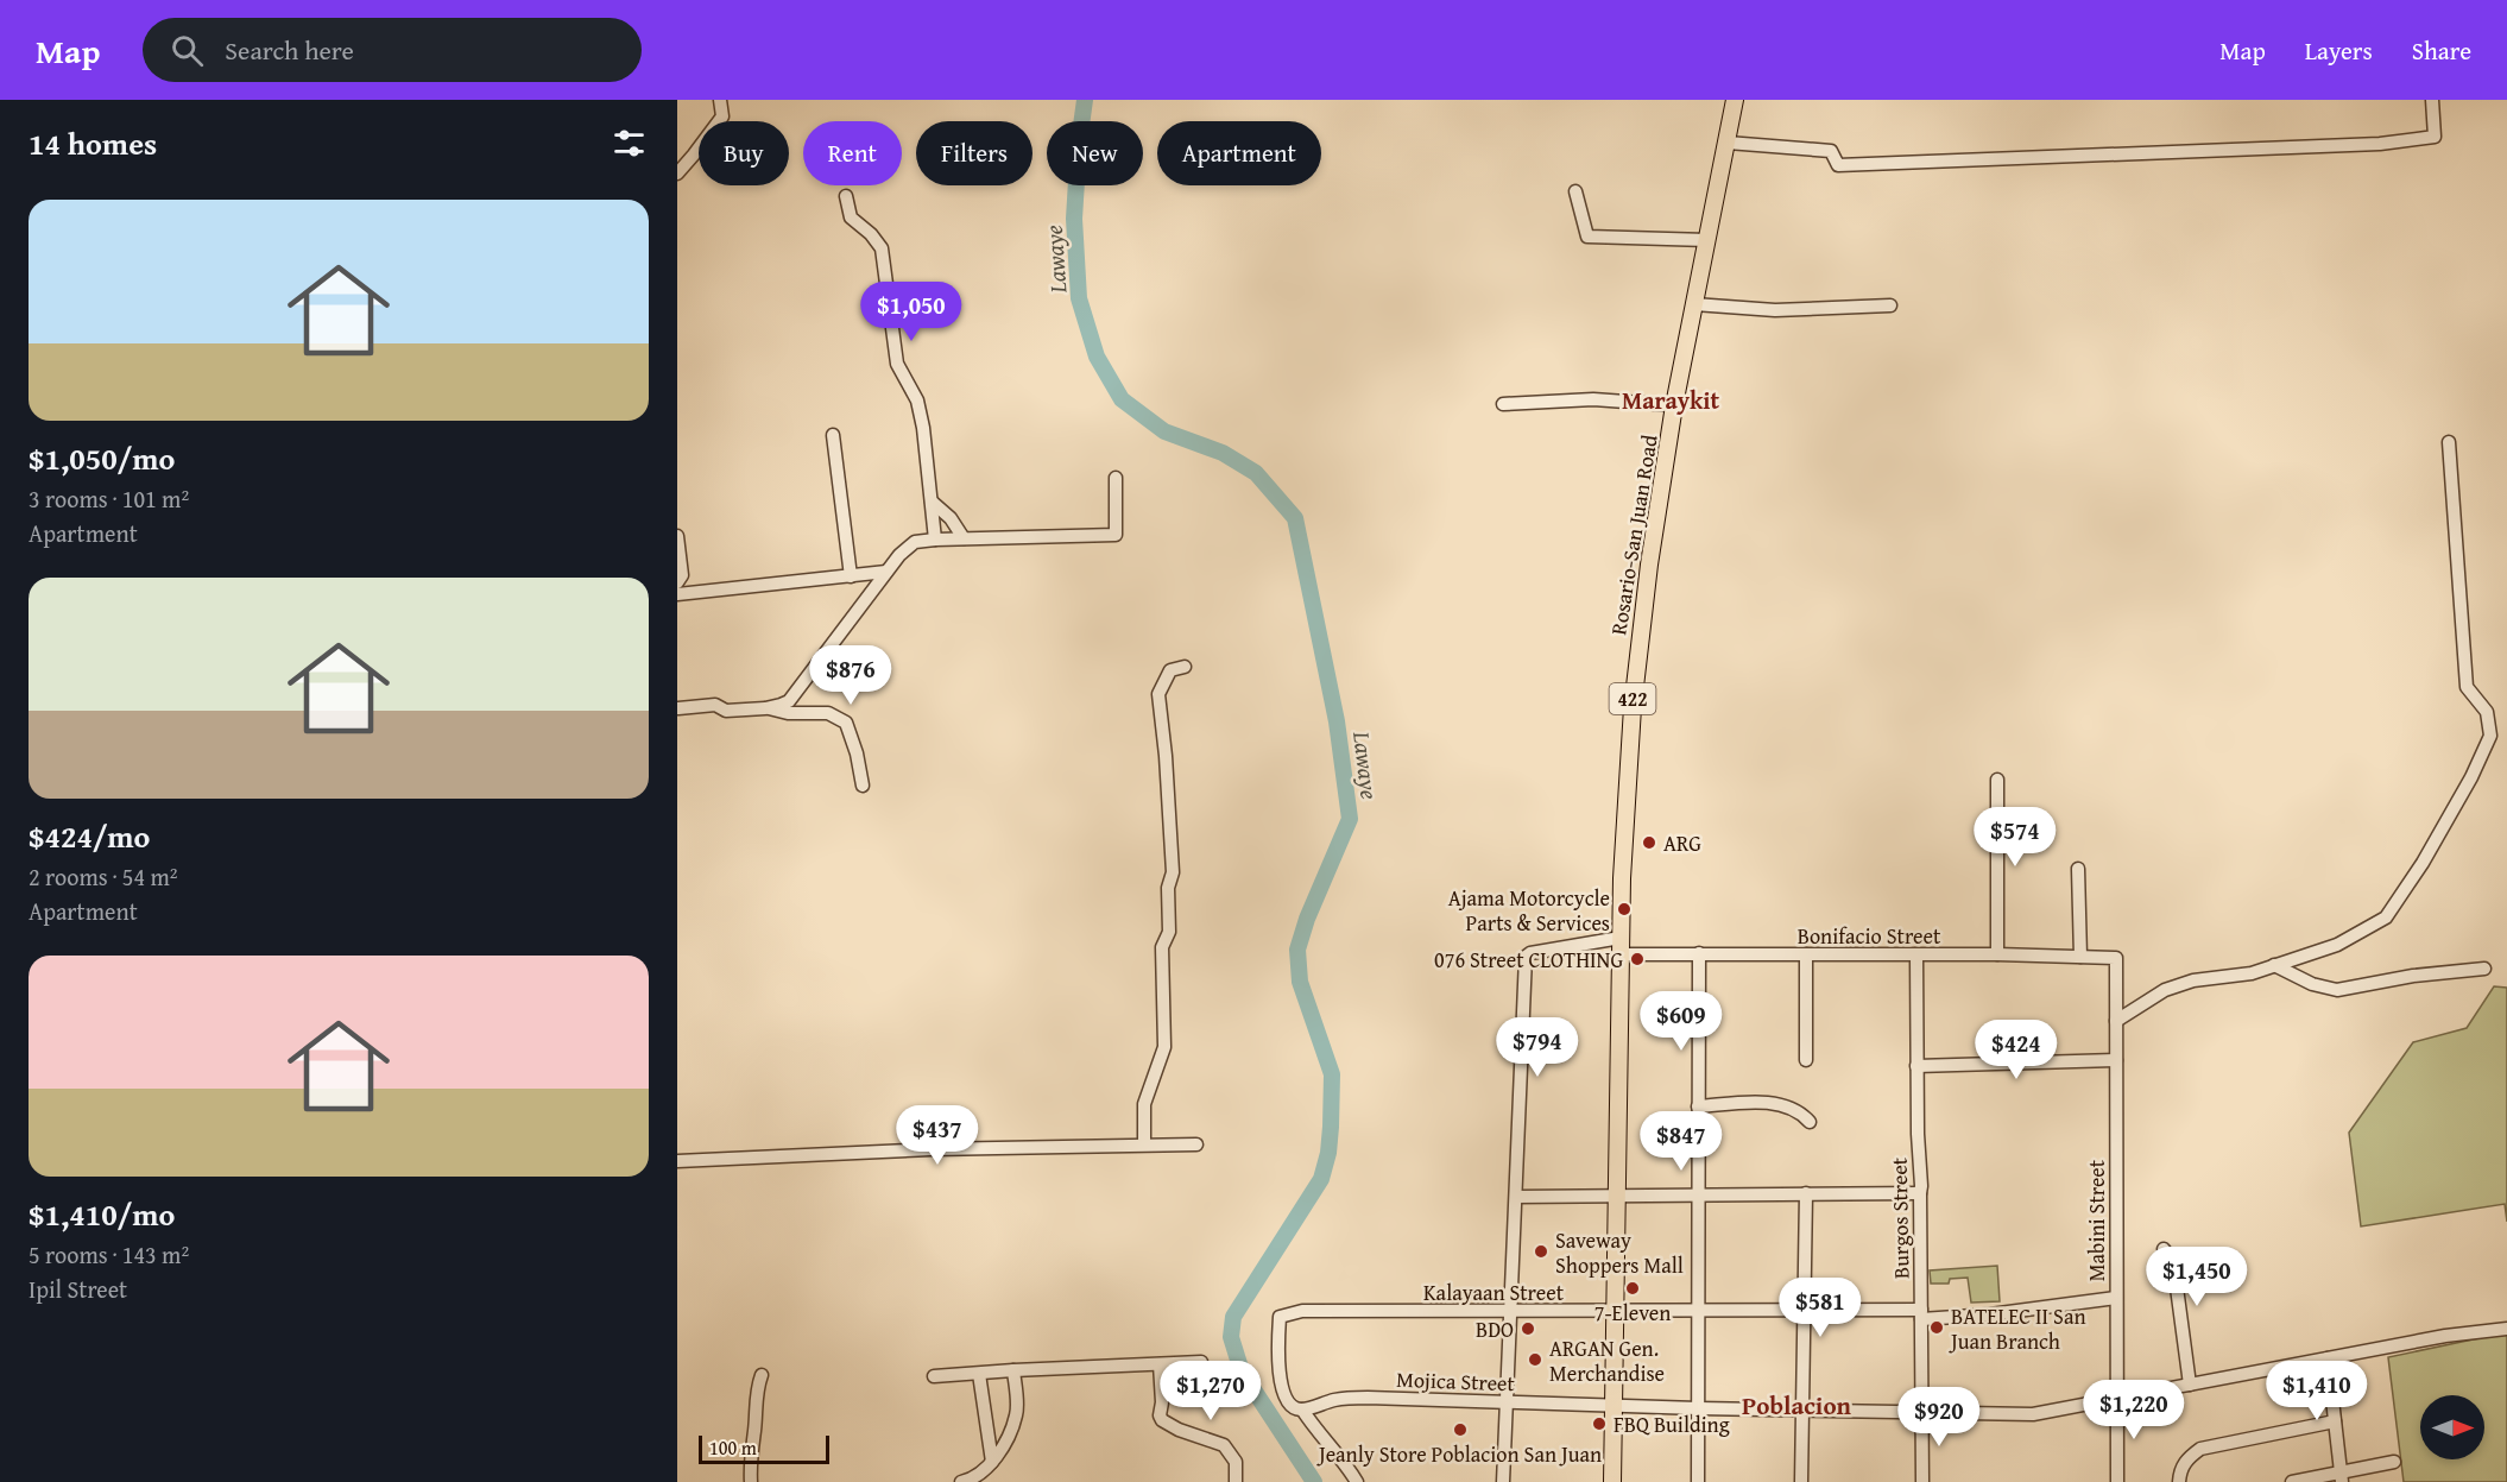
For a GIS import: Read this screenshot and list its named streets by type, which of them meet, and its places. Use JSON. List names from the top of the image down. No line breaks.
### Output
{"streets":{"main road":["Rosario-San Juan Road","422"],"street":["Bonifacio Street","Burgos Street","Mabini Street","Kalayaan Street","Mojica Street"]},"crossings":[["Rosario-San Juan Road","422"],["Rosario-San Juan Road","Bonifacio Street"],["422","Bonifacio Street"],["422","Kalayaan Street"],["422","Mojica Street"],["Bonifacio Street","Burgos Street"],["Bonifacio Street","Mabini Street"],["Burgos Street","Kalayaan Street"],["Burgos Street","Mojica Street"],["Mabini Street","Kalayaan Street"],["Mabini Street","Mojica Street"],["Kalayaan Street","Mojica Street"]],"districts":["Maraykit","Poblacion"],"water":["Lawaye"],"places":["ARG","Ajama Motorcycle Parts & Services","076 Street CLOTHING","Saveway Shoppers Mall","7-Eleven","BATELEC II San Juan Branch","BDO","ARGAN Gen. Merchandise","FBQ Building","Jeanly Store Poblacion San Juan"],"scale_bar":"100 m","north":"right","page":{"header":"Map","search":"Search here","nav":["Map","Layers","Share"],"heading":"14 homes","chip":["Buy","Rent","Filters","New","Apartment"],"list":[{"name":"$1,050/mo","note":"3 rooms · 101 m² · Apartment"},{"name":"$424/mo","note":"2 rooms · 54 m² · Apartment"},{"name":"$1,410/mo","note":"5 rooms · 143 m² · Ipil Street"}],"price":["$1,050","$876","$574","$609","$794","$424","$437","$847","$1,450","$581","$1,270","$1,410","$1,220","$920"],"scale":"100 m"}}
